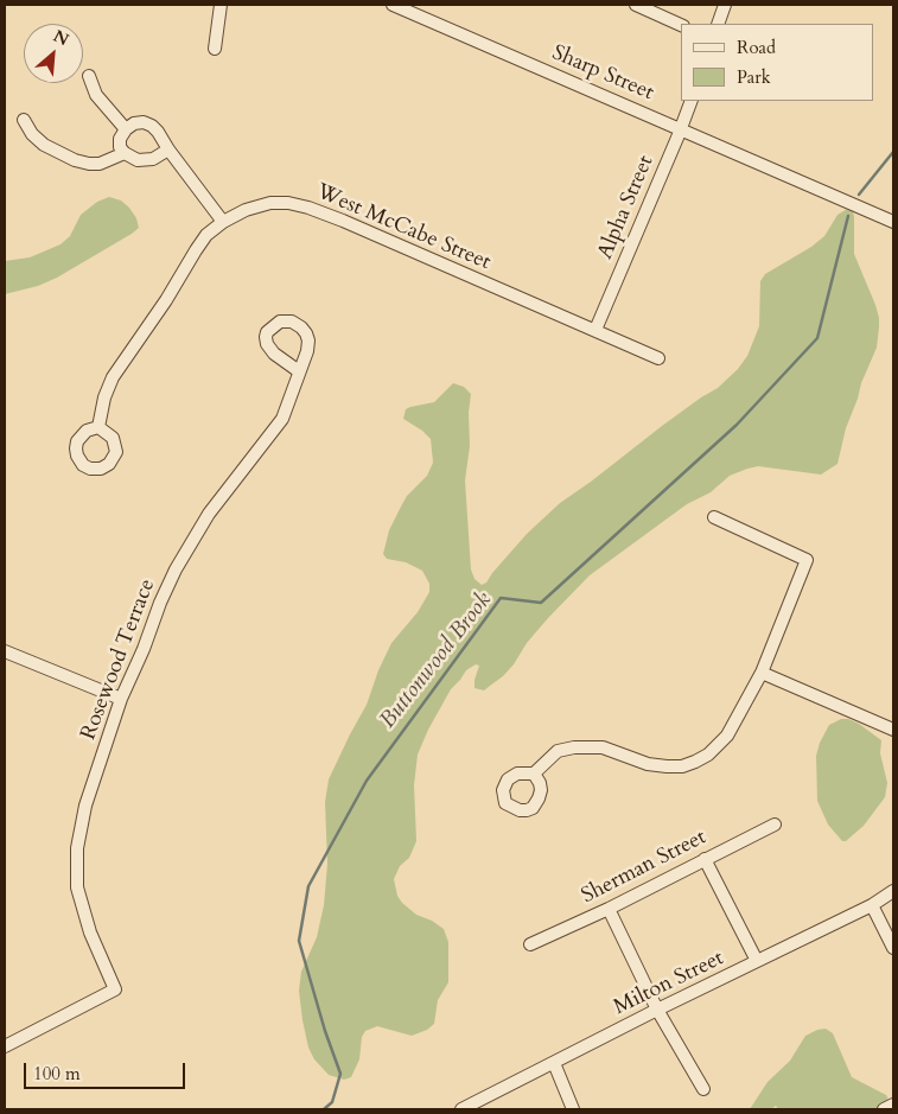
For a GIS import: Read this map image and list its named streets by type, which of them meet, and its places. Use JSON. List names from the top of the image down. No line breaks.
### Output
{"streets":{"street":["Sharp Street","Alpha Street","West McCabe Street","Rosewood Terrace","Sherman Street","Milton Street"]},"crossings":[["Sharp Street","Alpha Street"],["Alpha Street","West McCabe Street"]],"water":["Buttonwood Brook"],"legend":["Road","Park"],"scale_bar":"100 m","north":"top right"}
